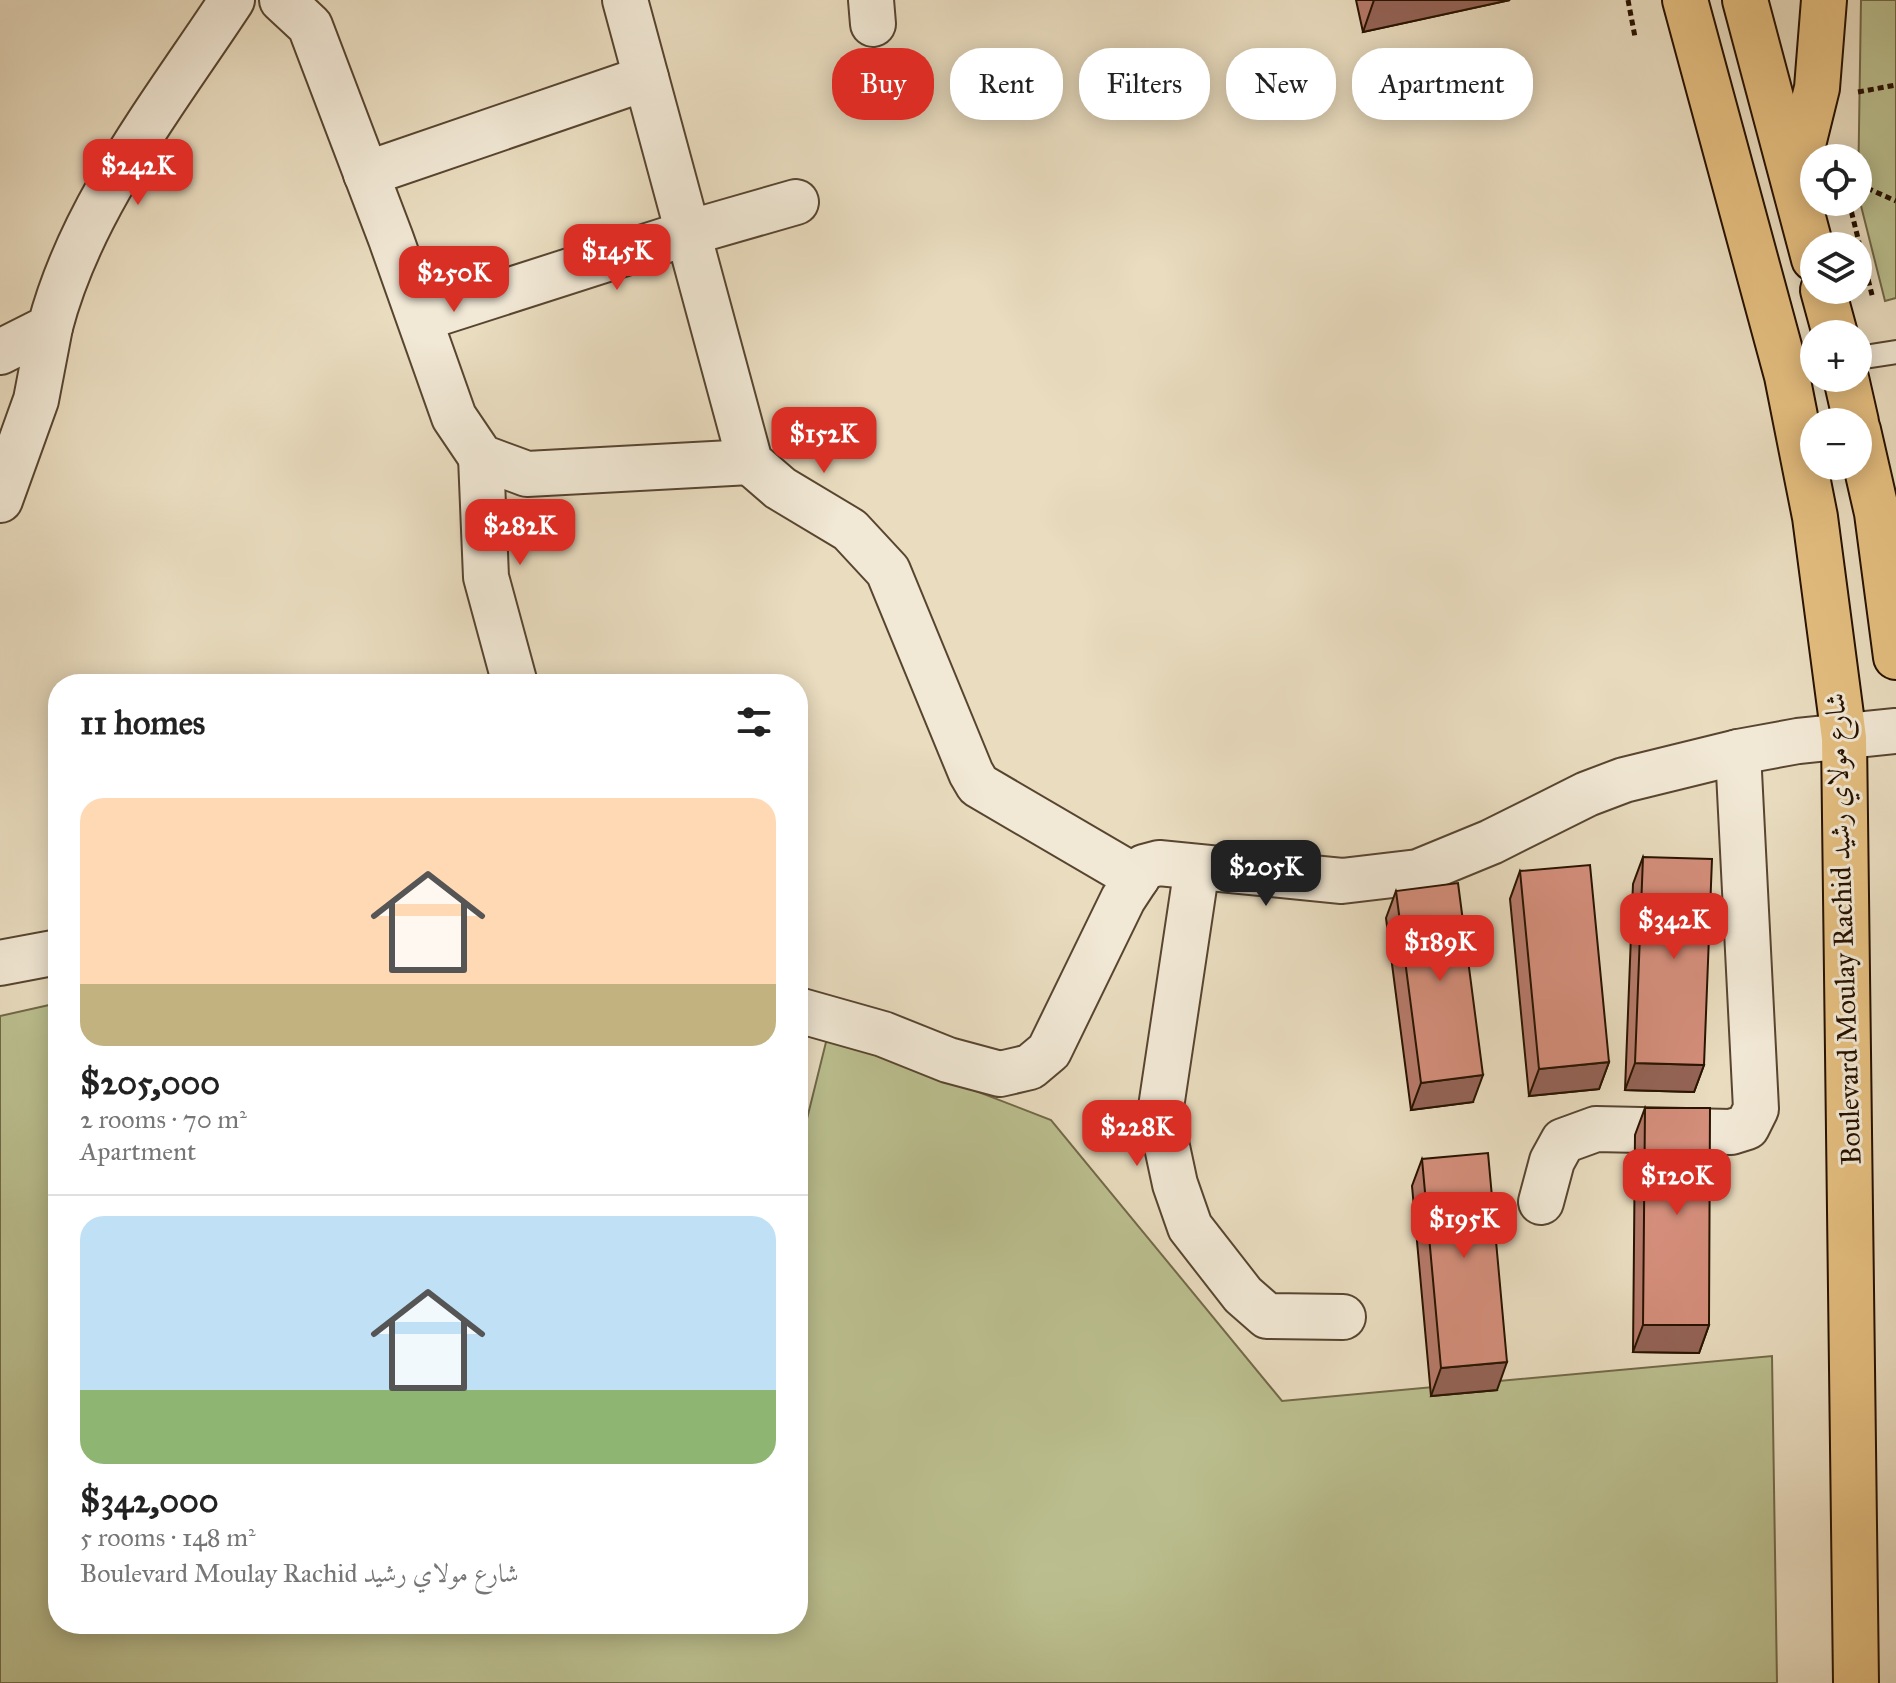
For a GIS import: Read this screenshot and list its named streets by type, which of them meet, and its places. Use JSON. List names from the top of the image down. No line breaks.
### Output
{"streets":{"main road":["Boulevard Moulay Rachid شارع مولاي رشيد"]},"page":{"chip":["Buy","Rent","Filters","New","Apartment"],"price":["$242K","$145K","$250K","$152K","$282K","$205K","$342K","$189K","$228K","$120K","$195K"],"map_buttons":["+","−"],"heading":"11 homes","list":[{"name":"$205,000","note":"2 rooms · 70 m² · Apartment"},{"name":"$342,000","note":"5 rooms · 148 m² · Boulevard Moulay Rachid شارع مولاي رشيد"}]}}
